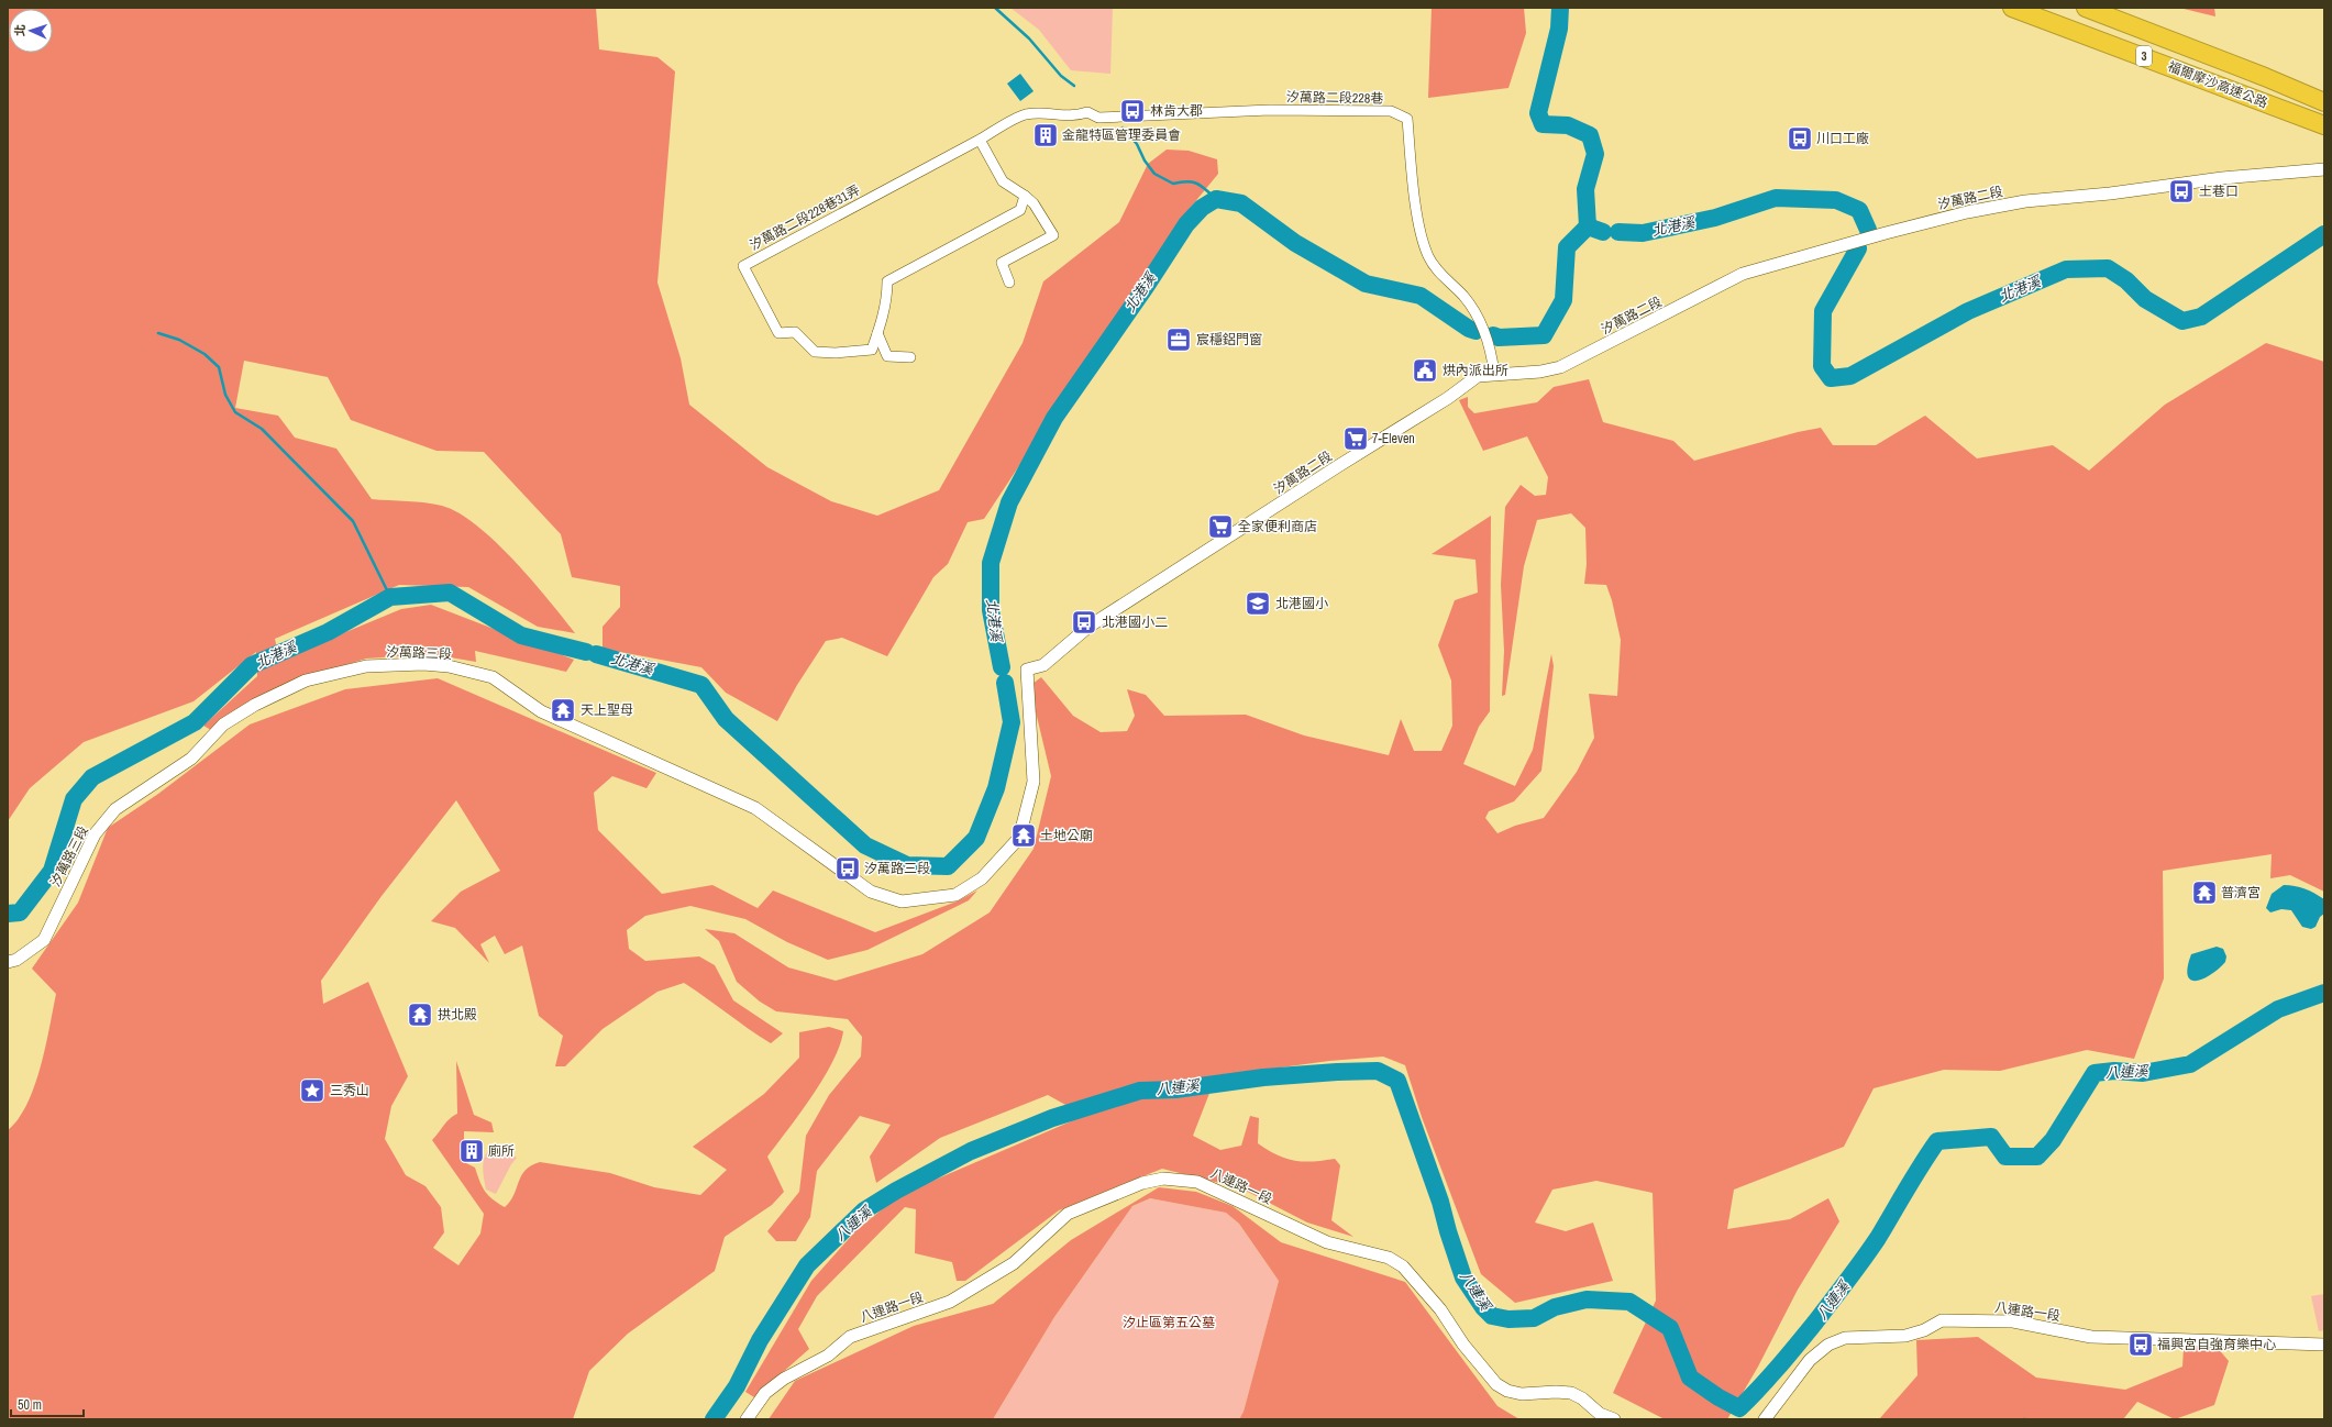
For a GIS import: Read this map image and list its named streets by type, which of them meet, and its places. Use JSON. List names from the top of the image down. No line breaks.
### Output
{"streets":{"highway":["3","福爾摩沙高速公路"],"street":["汐萬路二段228巷","汐萬路二段","汐萬路二段228巷31弄","汐萬路三段","八連路一段"]},"crossings":[["汐萬路二段228巷","汐萬路二段"],["汐萬路二段228巷","汐萬路二段228巷31弄"],["汐萬路二段","汐萬路三段"]],"water":["北港溪","八連溪"],"parks":["汐止區第五公墓"],"places":{"bus stop":["林肯大郡","川口工廠","土巷口","北港國小二","汐萬路三段","福興宮自強育樂中心"],"building":["金龍特區管理委員會","廁所"],"office":["宸穩鋁門窗"],"public building":["烘內派出所"],"supermarket":["7-Eleven","全家便利商店"],"school or university":["北港國小"],"temple":["天上聖母","土地公廟","普濟宮","拱北殿"],"place":["三秀山"]},"scale_bar":"50 m","north":"left"}
